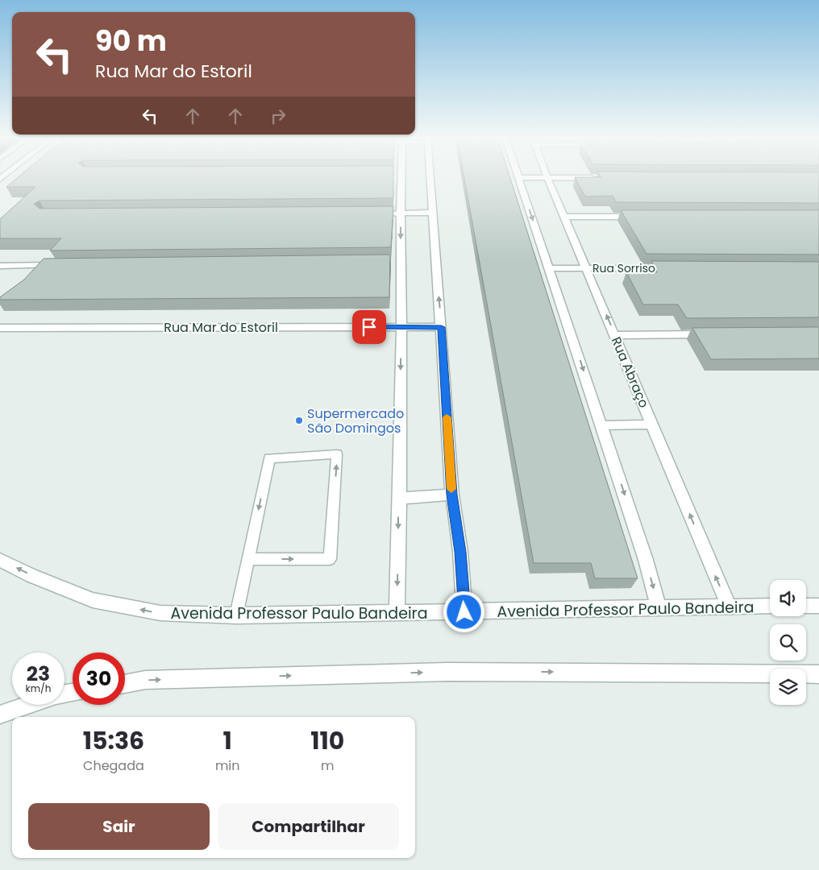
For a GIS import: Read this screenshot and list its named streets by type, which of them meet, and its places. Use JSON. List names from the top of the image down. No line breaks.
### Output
{"streets":{"street":["Rua Sorriso","Rua Mar do Estoril","Rua Abraço","Avenida Professor Paulo Bandeira"]},"crossings":[["Rua Sorriso","Rua Abraço"],["Rua Abraço","Avenida Professor Paulo Bandeira"]],"places":["Supermercado São Domingos"],"page":{"turn":["90 m","Rua Mar do Estoril"],"speed":"23 km/h","limit":"30","eta":["15:36","Chegada","1","min","110","m"],"buttons":["Sair","Compartilhar"]}}
